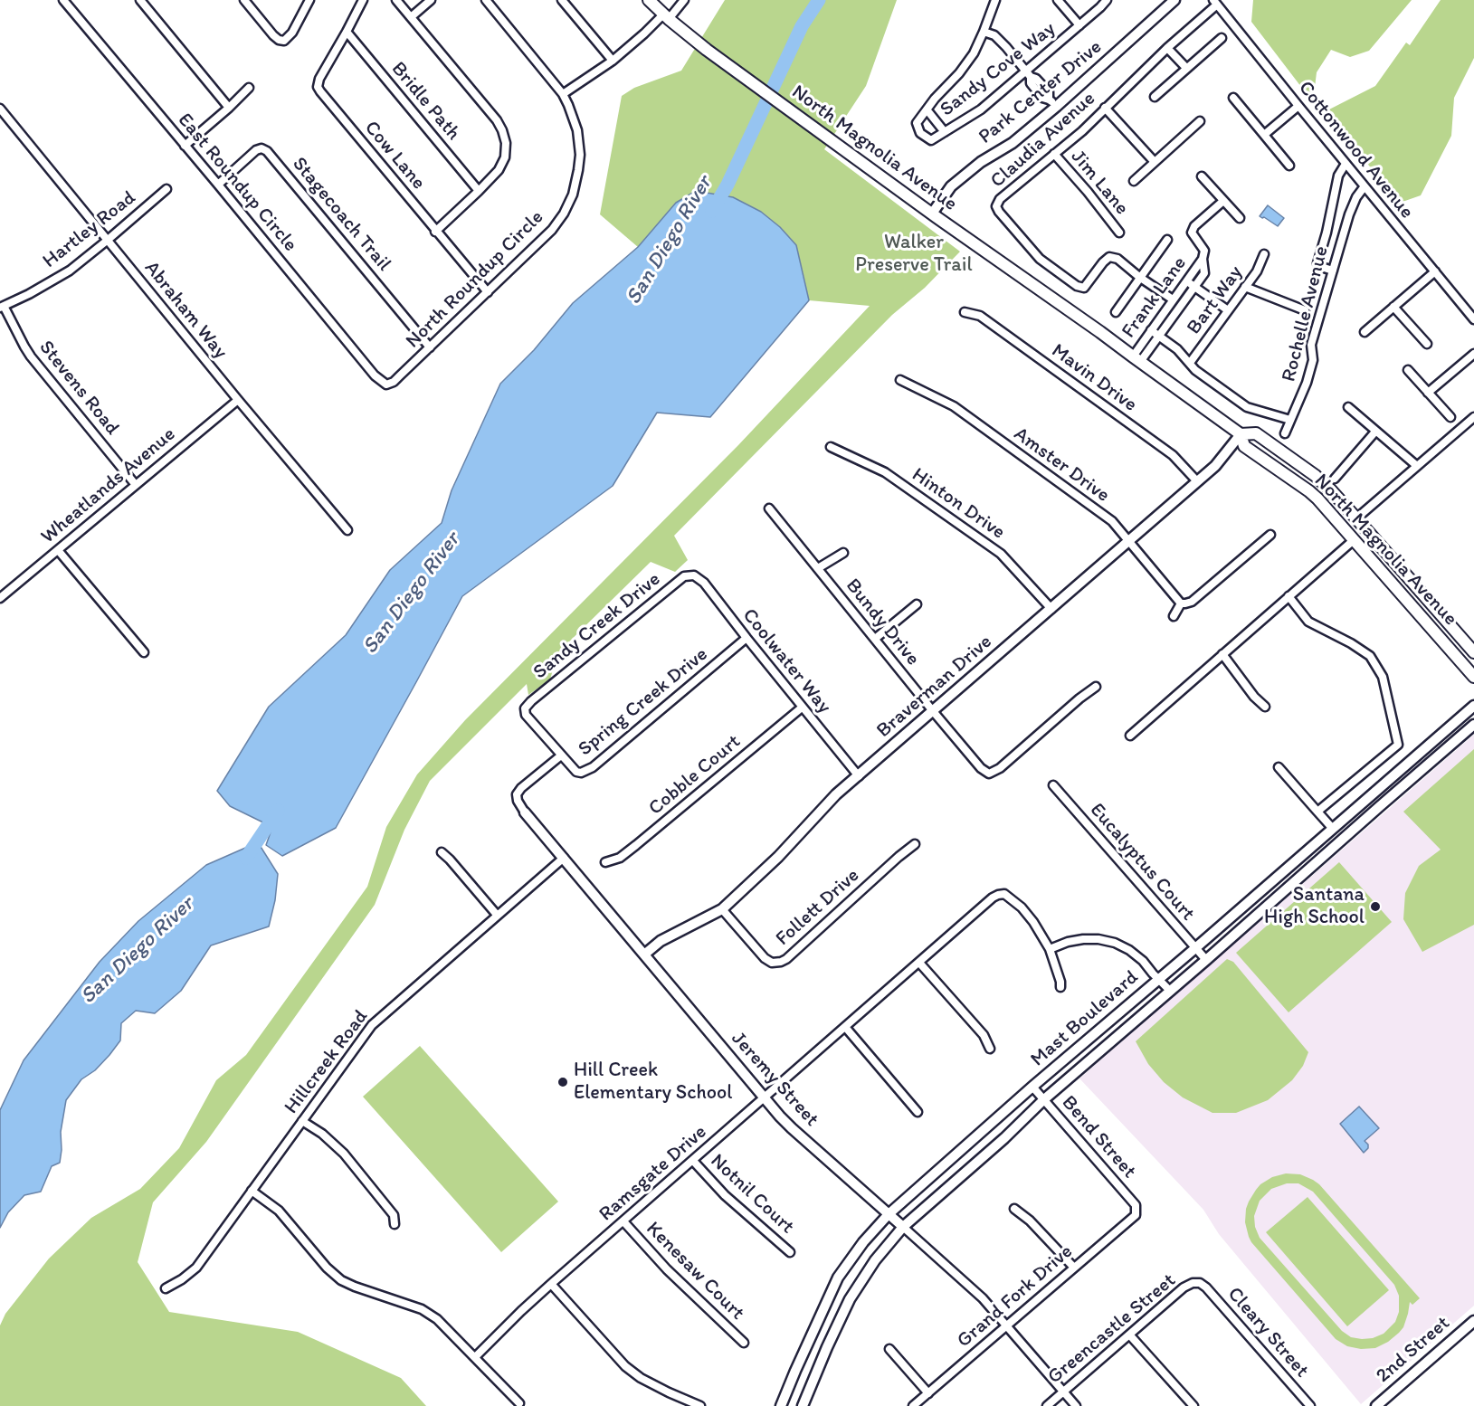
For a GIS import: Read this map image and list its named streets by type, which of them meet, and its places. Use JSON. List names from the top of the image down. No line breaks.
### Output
{"streets":{"main road":["North Magnolia Avenue"],"street":["Sandy Cove Way","Park Center Drive","Bridle Path","Claudia Avenue","Cottonwood Avenue","Cow Lane","East Roundup Circle","Jim Lane","Stagecoach Trail","Hartley Road","North Roundup Circle","Frank Lane","Bart Way","Abraham Way","Rochelle Avenue","Mavin Drive","Stevens Road","Amster Drive","Wheatlands Avenue","Hinton Drive","Bundy Drive","Sandy Creek Drive","Coolwater Way","Braverman Drive","Spring Creek Drive","Cobble Court","Eucalyptus Court","Follett Drive","Mast Boulevard","Hillcreek Road","Jeremy Street","Bend Street","Ramsgate Drive","Notnil Court","Kenesaw Court","Grand Fork Drive","Greencastle Street","Cleary Street","2nd Street"]},"crossings":[["Park Center Drive","North Magnolia Avenue"],["Bridle Path","Cow Lane"],["Claudia Avenue","Cottonwood Avenue"],["Claudia Avenue","Jim Lane"],["Claudia Avenue","Frank Lane"],["North Magnolia Avenue","Frank Lane"],["North Magnolia Avenue","Braverman Drive"],["Cottonwood Avenue","Rochelle Avenue"],["Cow Lane","North Roundup Circle"],["East Roundup Circle","Stagecoach Trail"],["East Roundup Circle","North Roundup Circle"],["Stagecoach Trail","North Roundup Circle"],["Hartley Road","Abraham Way"],["Hartley Road","Stevens Road"],["Abraham Way","Wheatlands Avenue"],["Mavin Drive","Braverman Drive"],["Stevens Road","Wheatlands Avenue"],["Amster Drive","Braverman Drive"],["Hinton Drive","Braverman Drive"],["Bundy Drive","Braverman Drive"],["Sandy Creek Drive","Coolwater Way"],["Sandy Creek Drive","Spring Creek Drive"],["Sandy Creek Drive","Jeremy Street"],["Coolwater Way","Braverman Drive"],["Coolwater Way","Spring Creek Drive"],["Coolwater Way","Cobble Court"],["Braverman Drive","Follett Drive"],["Braverman Drive","Jeremy Street"],["Spring Creek Drive","Jeremy Street"],["Eucalyptus Court","Mast Boulevard"],["Mast Boulevard","Jeremy Street"],["Mast Boulevard","Bend Street"],["Hillcreek Road","Jeremy Street"],["Jeremy Street","Ramsgate Drive"],["Jeremy Street","Grand Fork Drive"],["Jeremy Street","Greencastle Street"],["Bend Street","Grand Fork Drive"],["Ramsgate Drive","Notnil Court"],["Ramsgate Drive","Kenesaw Court"],["Greencastle Street","Cleary Street"]],"water":["San Diego River"],"parks":["Walker Preserve Trail"],"places":["Santana High School","Hill Creek Elementary School"]}
